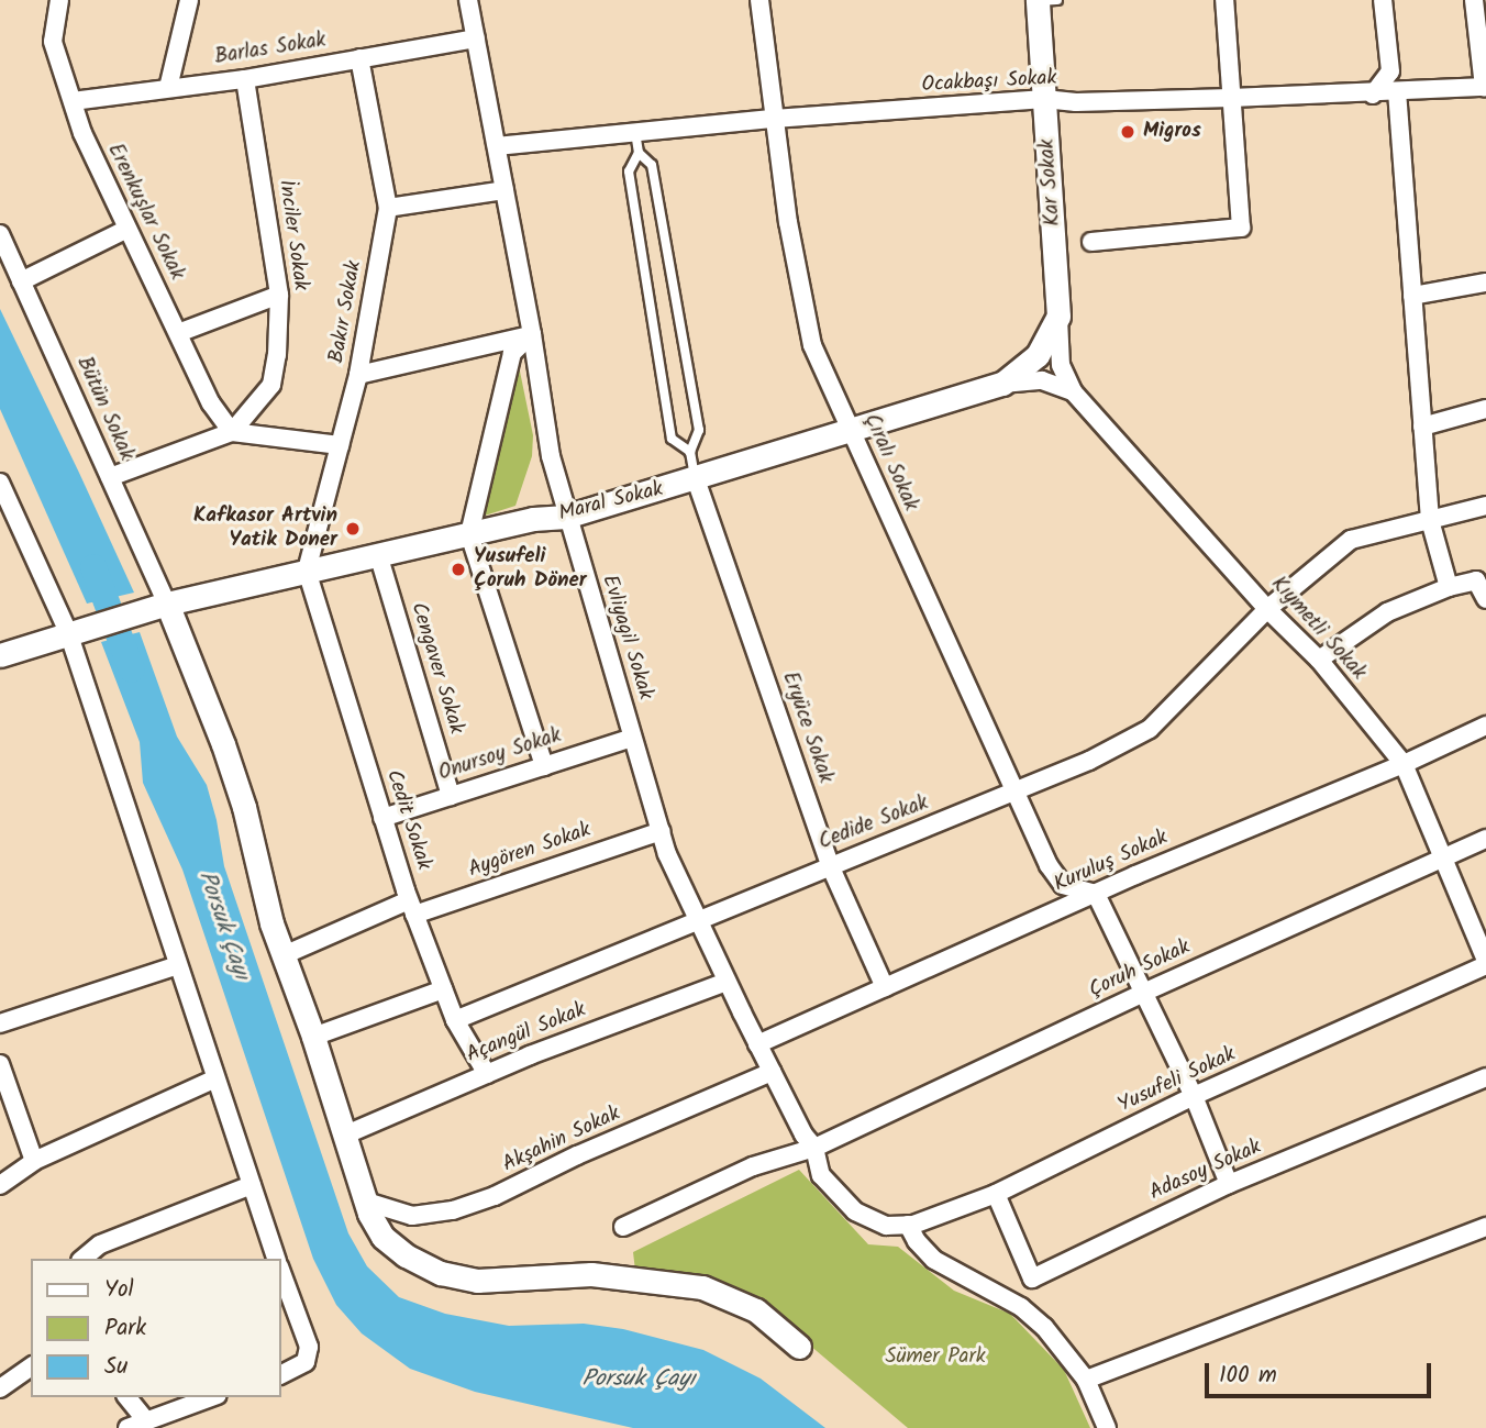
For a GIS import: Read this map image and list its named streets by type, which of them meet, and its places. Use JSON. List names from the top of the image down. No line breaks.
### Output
{"streets":{"street":["Barlas Sokak","Ocakbaşı Sokak","Kar Sokak","Erenkuşlar Sokak","İnciler Sokak","Bakır Sokak","Bütün Sokak","Çıralı Sokak","Maral Sokak","Kıymetli Sokak","Evliyagil Sokak","Cengaver Sokak","Eryüce Sokak","Onursoy Sokak","Cedit Sokak","Cedide Sokak","Aygören Sokak","Kuruluş Sokak","Çoruh Sokak","Açangül Sokak","Yusufeli Sokak","Akşahin Sokak","Adasoy Sokak"]},"crossings":[["Barlas Sokak","Erenkuşlar Sokak"],["Barlas Sokak","İnciler Sokak"],["Barlas Sokak","Bakır Sokak"],["Barlas Sokak","Evliyagil Sokak"],["Ocakbaşı Sokak","Kar Sokak"],["Ocakbaşı Sokak","Çıralı Sokak"],["Ocakbaşı Sokak","Evliyagil Sokak"],["Kar Sokak","Kıymetli Sokak"],["Erenkuşlar Sokak","İnciler Sokak"],["Bakır Sokak","Maral Sokak"],["Bakır Sokak","Cedit Sokak"],["Bütün Sokak","Maral Sokak"],["Çıralı Sokak","Maral Sokak"],["Çıralı Sokak","Cedide Sokak"],["Çıralı Sokak","Kuruluş Sokak"],["Maral Sokak","Evliyagil Sokak"],["Maral Sokak","Cengaver Sokak"],["Maral Sokak","Eryüce Sokak"],["Maral Sokak","Cedit Sokak"],["Kıymetli Sokak","Cedide Sokak"],["Kıymetli Sokak","Kuruluş Sokak"],["Kıymetli Sokak","Çoruh Sokak"],["Evliyagil Sokak","Onursoy Sokak"],["Evliyagil Sokak","Cedide Sokak"],["Evliyagil Sokak","Aygören Sokak"],["Evliyagil Sokak","Kuruluş Sokak"],["Evliyagil Sokak","Çoruh Sokak"],["Evliyagil Sokak","Açangül Sokak"],["Evliyagil Sokak","Yusufeli Sokak"],["Evliyagil Sokak","Akşahin Sokak"],["Cengaver Sokak","Onursoy Sokak"],["Eryüce Sokak","Cedide Sokak"],["Eryüce Sokak","Kuruluş Sokak"],["Onursoy Sokak","Cedit Sokak"],["Cedit Sokak","Cedide Sokak"],["Cedit Sokak","Aygören Sokak"],["Cedit Sokak","Açangül Sokak"],["Yusufeli Sokak","Adasoy Sokak"]],"water":["Porsuk Çayı"],"parks":["Sümer Park"],"places":["Migros","Kafkasor Artvin Yatik Doner","Yusufeli Çoruh Döner"],"legend":["Yol","Park","Su"],"scale_bar":"100 m"}
